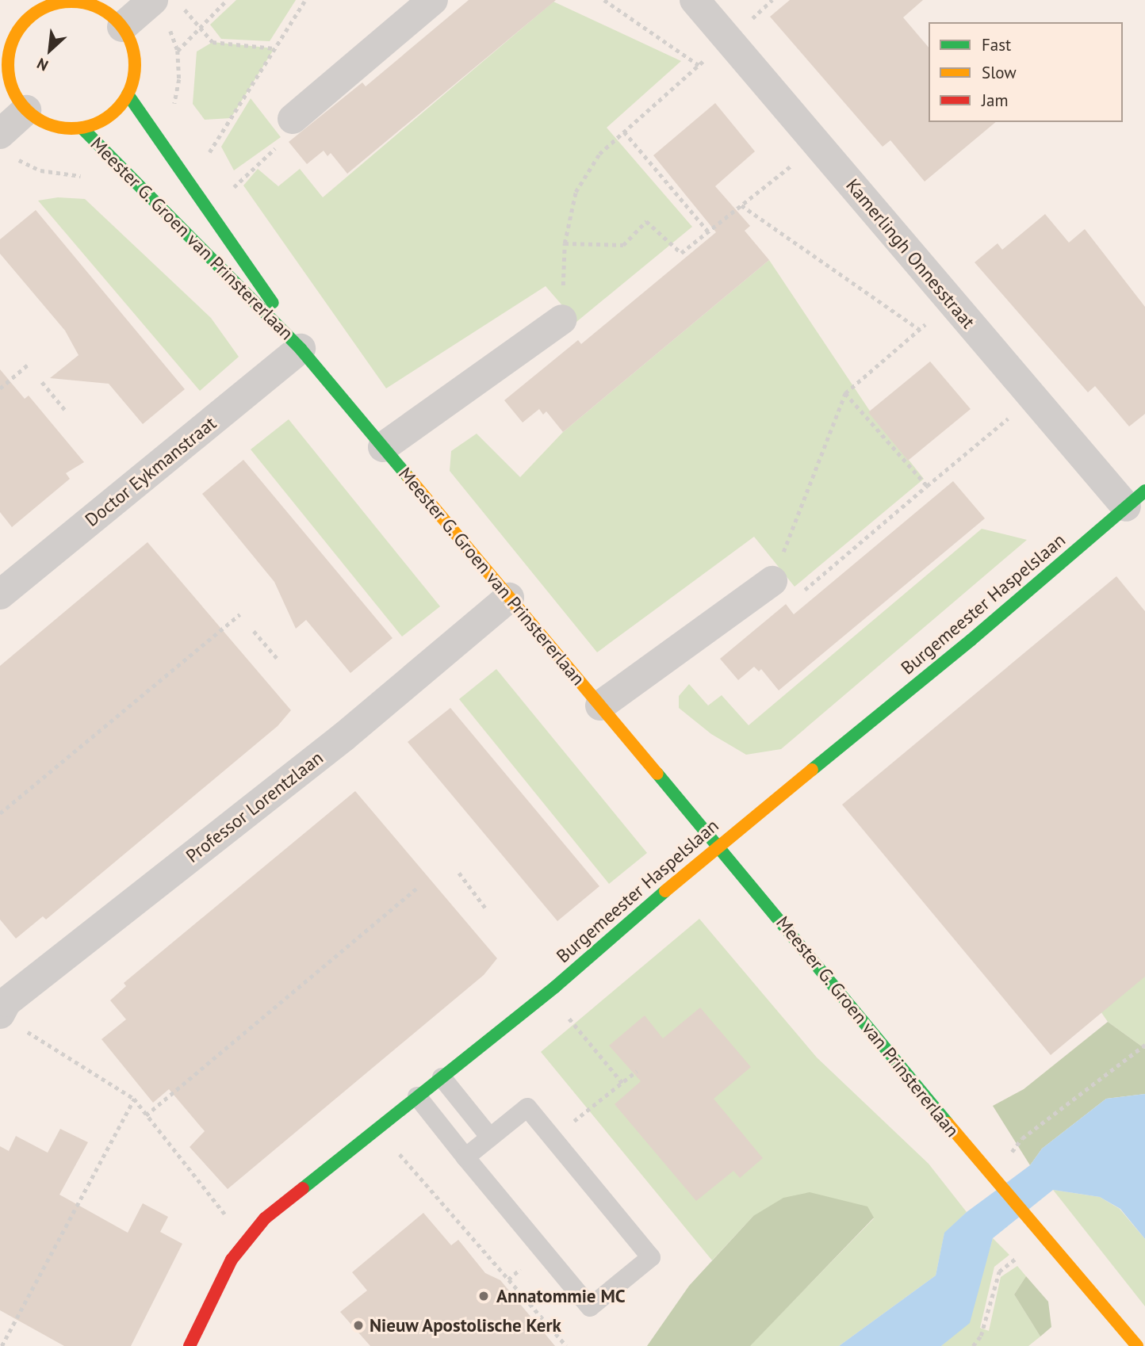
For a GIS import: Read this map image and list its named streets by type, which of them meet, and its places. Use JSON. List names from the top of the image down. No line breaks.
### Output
{"streets":{"street":["Meester G. Groen van Prinstererlaan","Kamerlingh Onnesstraat","Doctor Eykmanstraat","Burgemeester Haspelslaan","Professor Lorentzlaan"]},"crossings":[["Meester G. Groen van Prinstererlaan","Doctor Eykmanstraat"],["Meester G. Groen van Prinstererlaan","Burgemeester Haspelslaan"],["Meester G. Groen van Prinstererlaan","Professor Lorentzlaan"],["Kamerlingh Onnesstraat","Burgemeester Haspelslaan"]],"places":["Annatommie MC","Nieuw Apostolische Kerk"],"legend":["Fast","Slow","Jam"],"north":"bottom left"}
